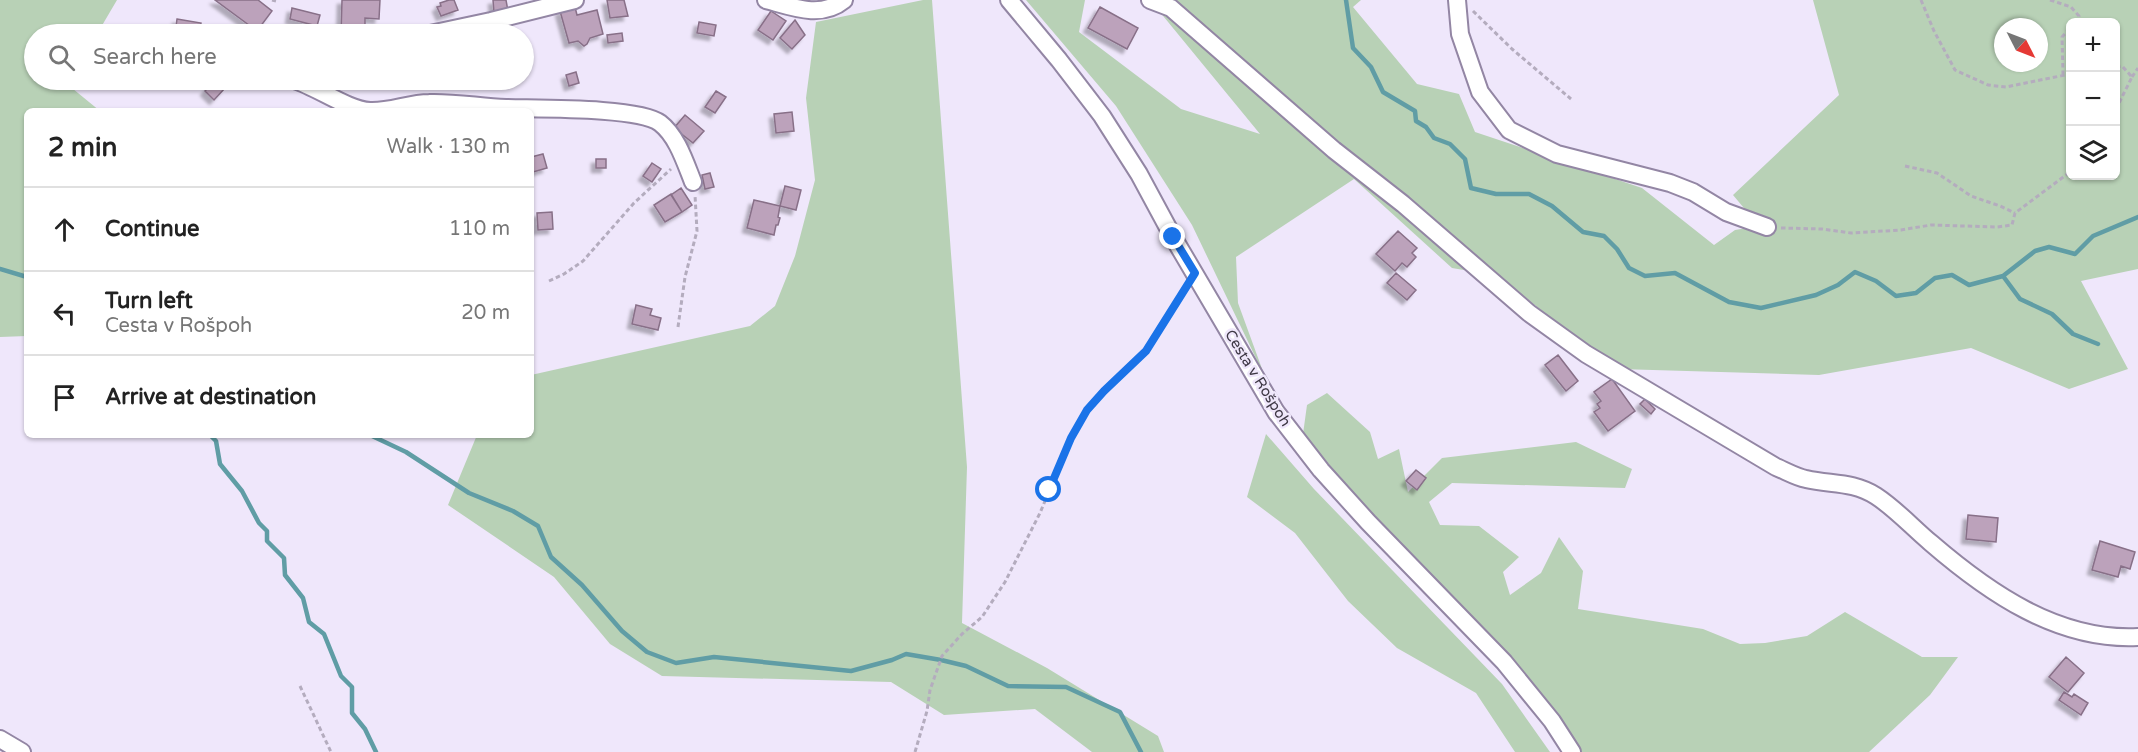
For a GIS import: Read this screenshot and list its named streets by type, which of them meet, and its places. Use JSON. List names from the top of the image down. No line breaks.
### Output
{"streets":{"street":["Cesta v Rošpoh"]},"north":"bottom right","page":{"map_buttons":["+","−"],"search":"Search here","heading":["2 min","Walk · 130 m"],"list":[["Continue","110 m"],["Turn left","Cesta v Rošpoh","20 m"],"Arrive at destination"]}}
